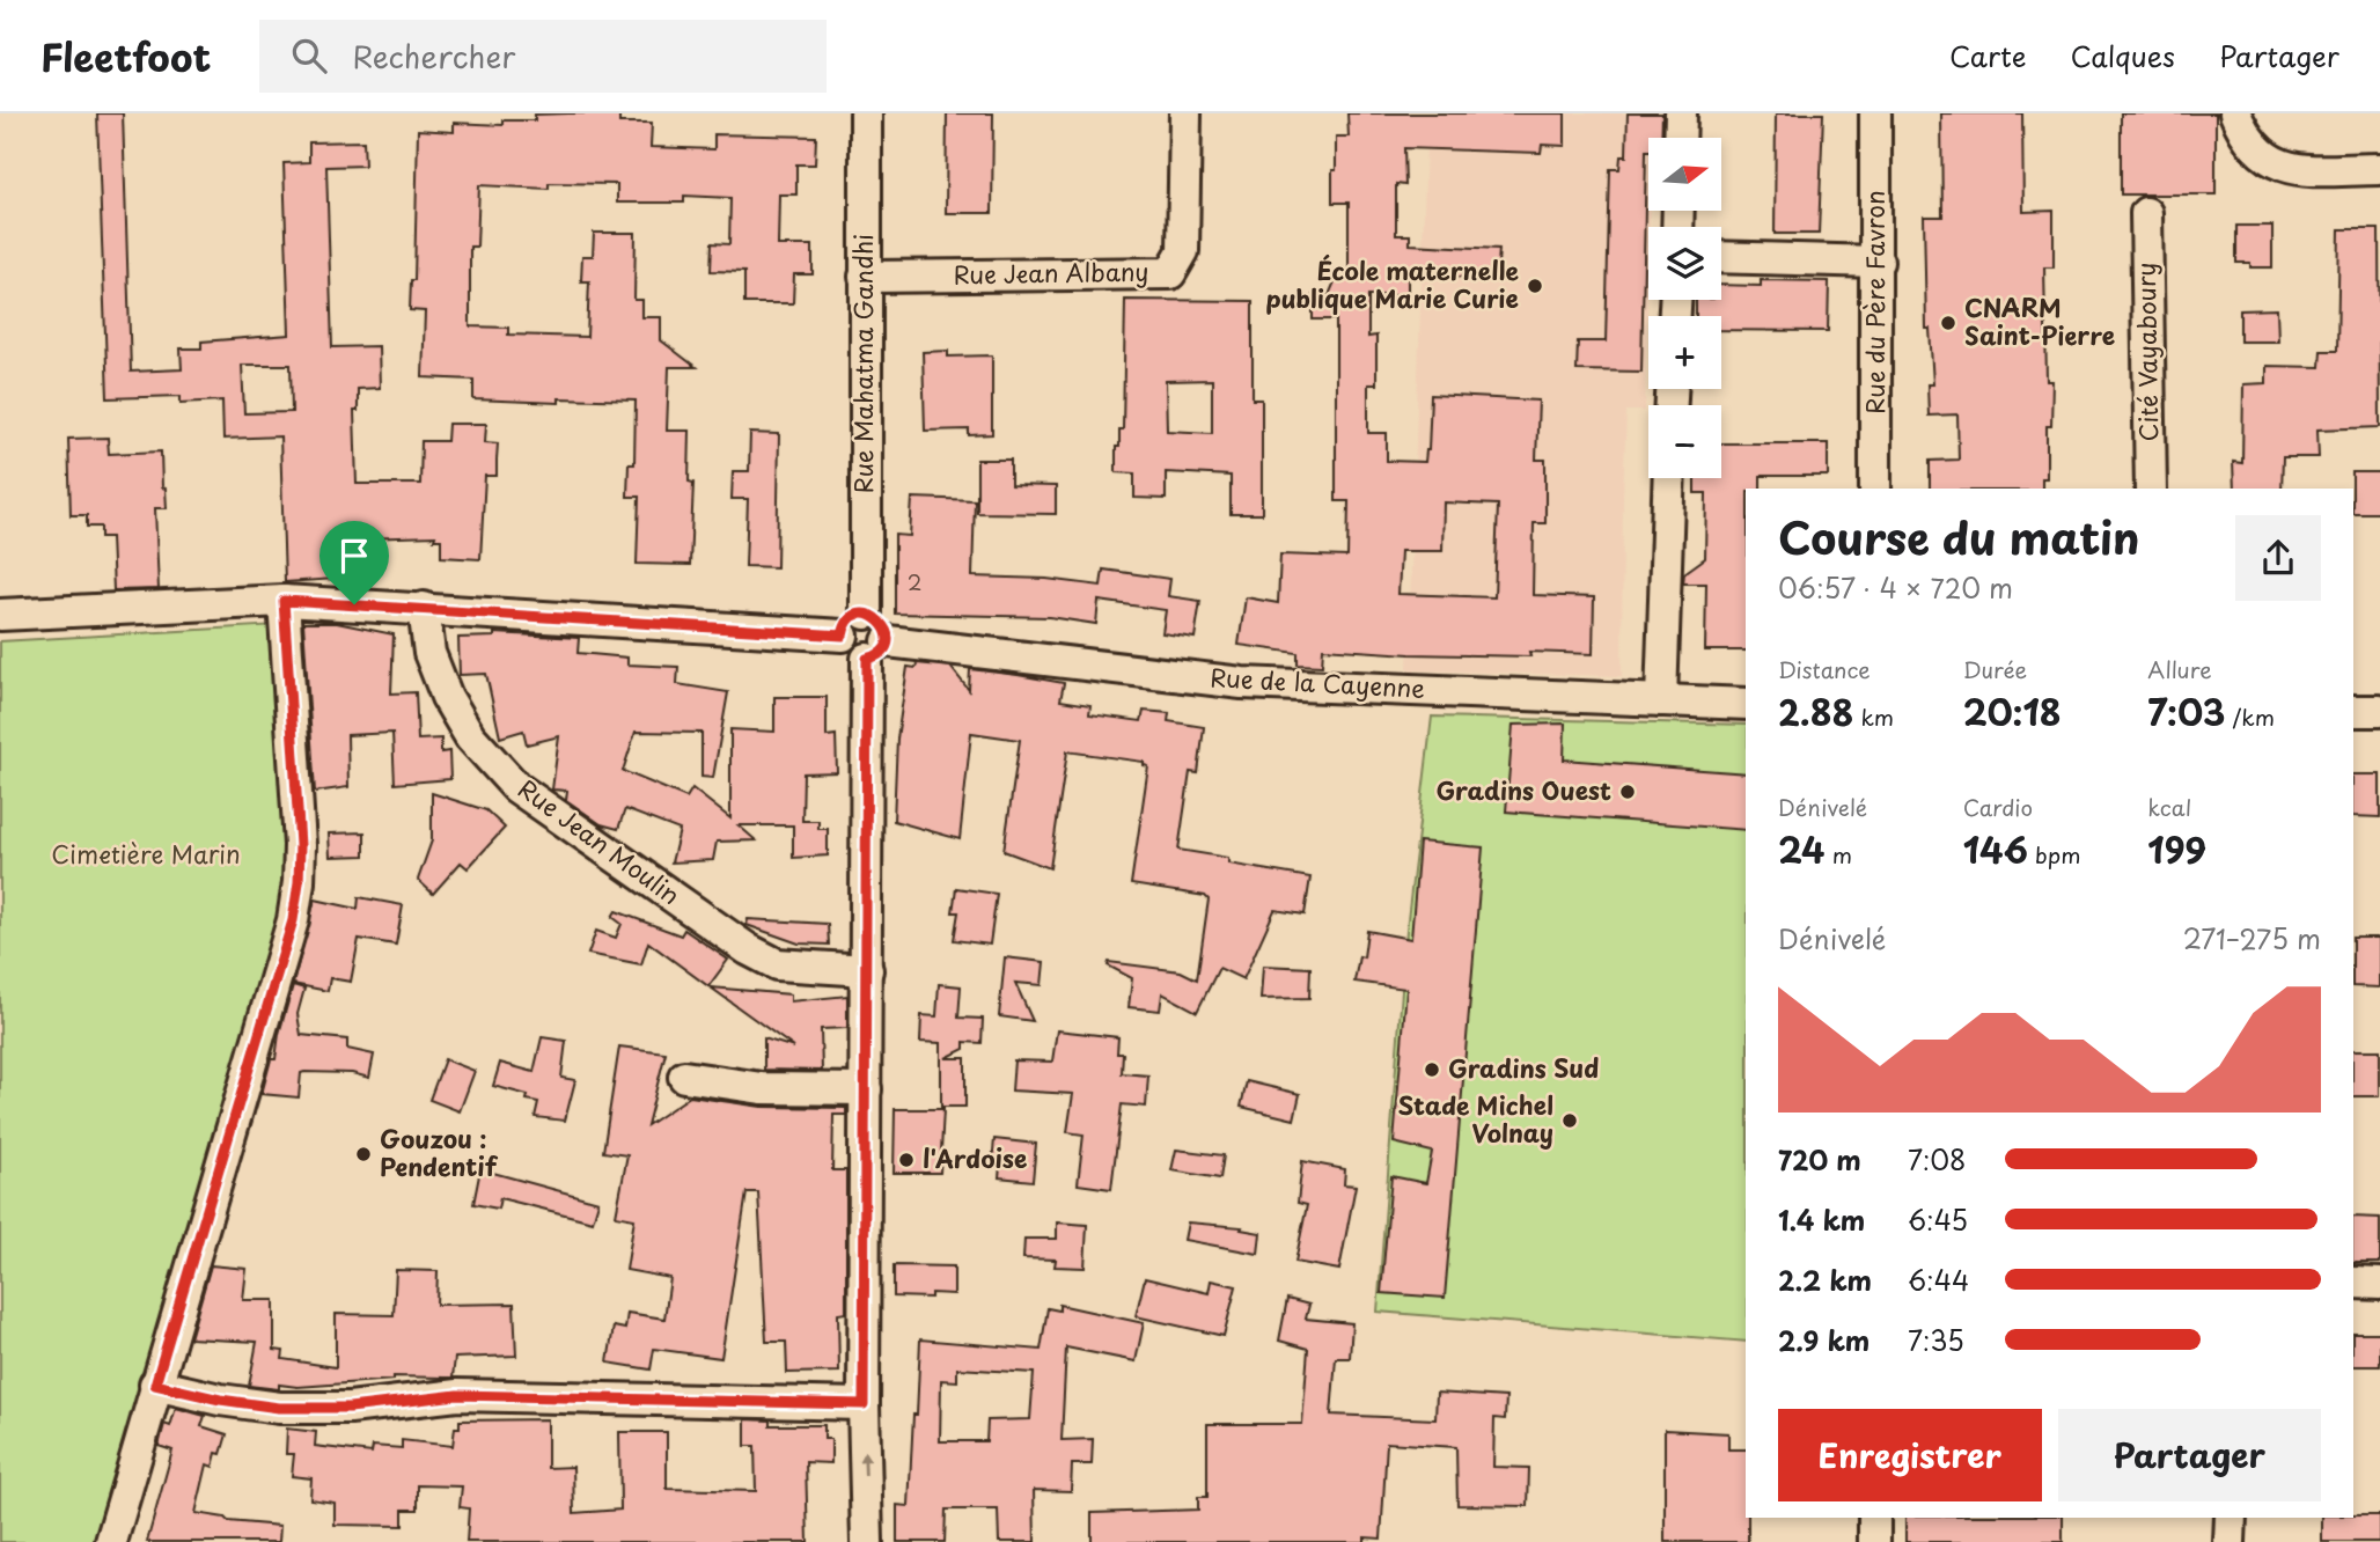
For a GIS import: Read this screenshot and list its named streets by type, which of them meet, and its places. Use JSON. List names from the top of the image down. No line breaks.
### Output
{"streets":{"street":["Rue Jean Albany","Rue du Père Favron","Cité Vayaboury","Rue Mahatma Gandhi","Rue de la Cayenne","Rue Jean Moulin"]},"crossings":[["Rue Jean Albany","Rue Mahatma Gandhi"],["Rue Mahatma Gandhi","Rue de la Cayenne"]],"parks":["Cimetière Marin"],"places":["École maternelle publique Marie Curie","CNARM Saint-Pierre","Gradins Ouest","Gradins Sud","Stade Michel Volnay","Gouzou : Pendentif","l'Ardoise"],"house_numbers":["2"],"north":"right","page":{"header":"Fleetfoot","search":"Rechercher","nav":["Carte","Calques","Partager"],"map_buttons":["+","−"],"heading":["Course du matin","06:57 · 4 × 720 m"],"stats":[["Distance","2.88 km"],["Durée","20:18"],["Allure","7:03 /km"],["Dénivelé","24 m"],["Cardio","146 bpm"],["kcal","199"]],"chart":["Dénivelé","271–275 m"],"list":[{"name":"720 m","note":"7:08"},{"name":"1.4 km","note":"6:45"},{"name":"2.2 km","note":"6:44"},{"name":"2.9 km","note":"7:35"}],"buttons":["Enregistrer","Partager"]}}
